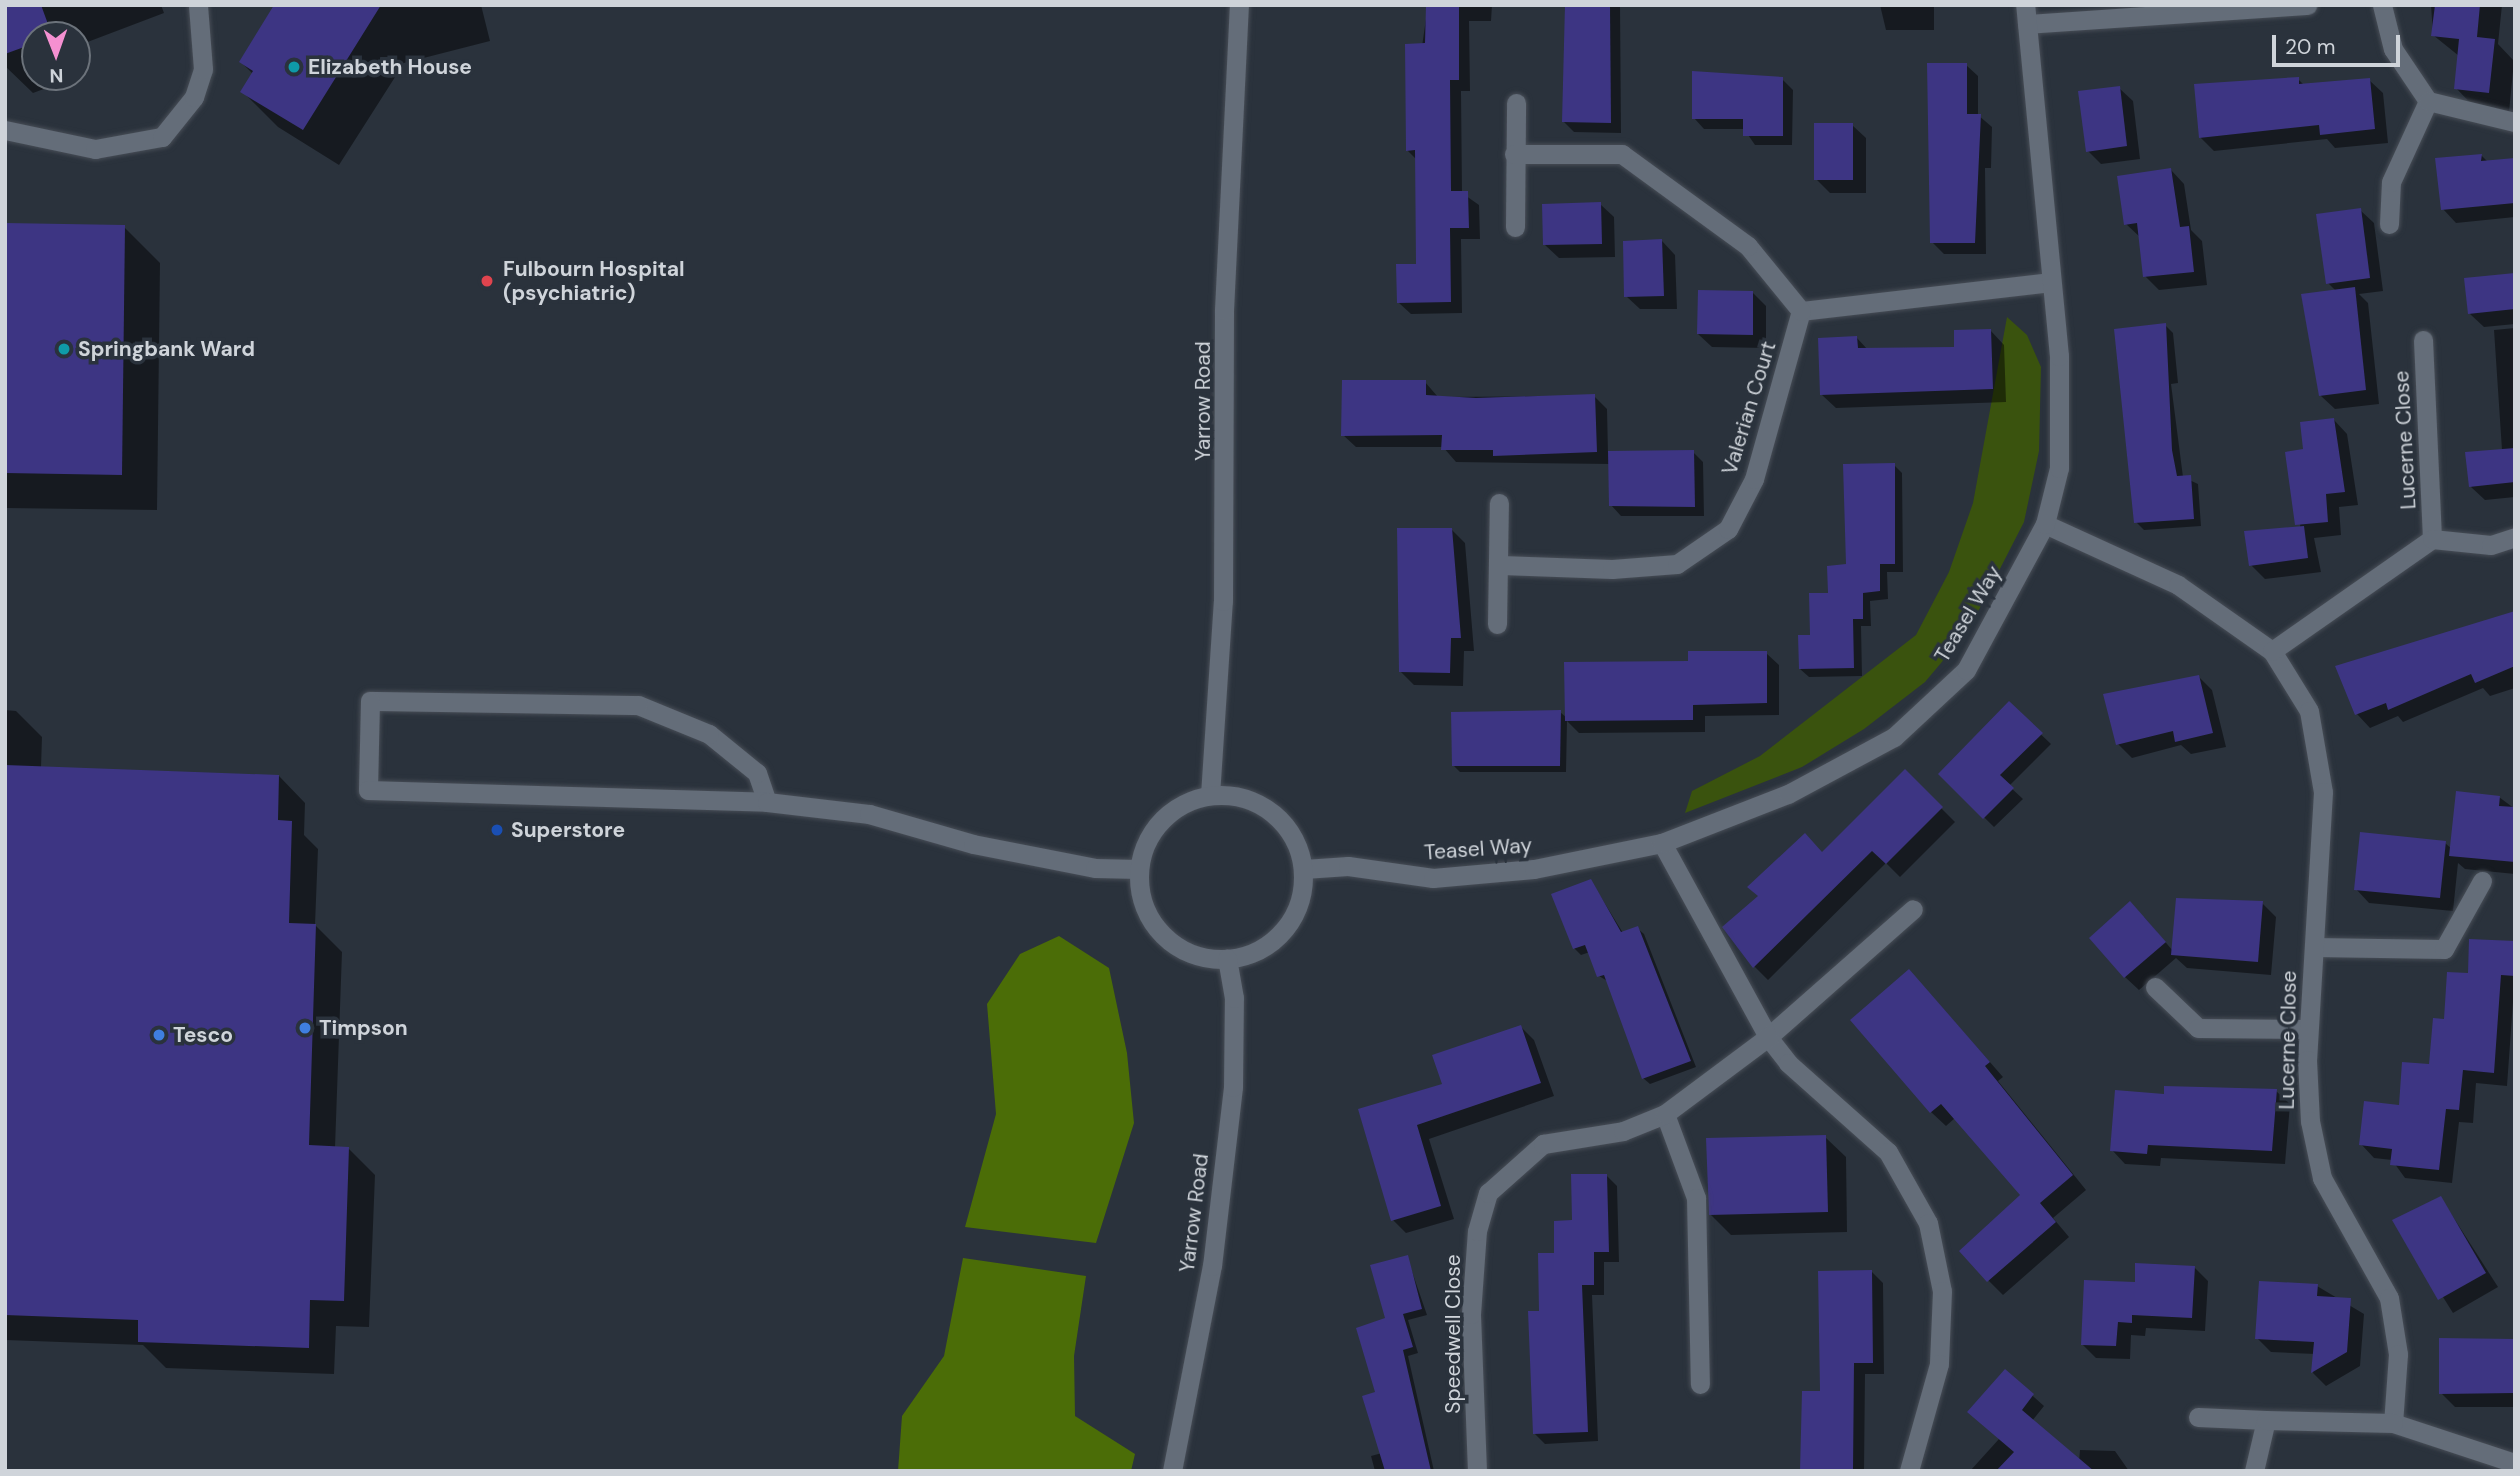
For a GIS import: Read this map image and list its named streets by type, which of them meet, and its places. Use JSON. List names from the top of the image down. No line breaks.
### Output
{"streets":{"street":["Yarrow Road","Valerian Court","Lucerne Close","Teasel Way","Speedwell Close"]},"crossings":[["Yarrow Road","Teasel Way"],["Lucerne Close","Teasel Way"]],"places":["Elizabeth House","Fulbourn Hospital (psychiatric)","Springbank Ward","Superstore","Timpson","Tesco"],"scale_bar":"20 m","north":"bottom"}
